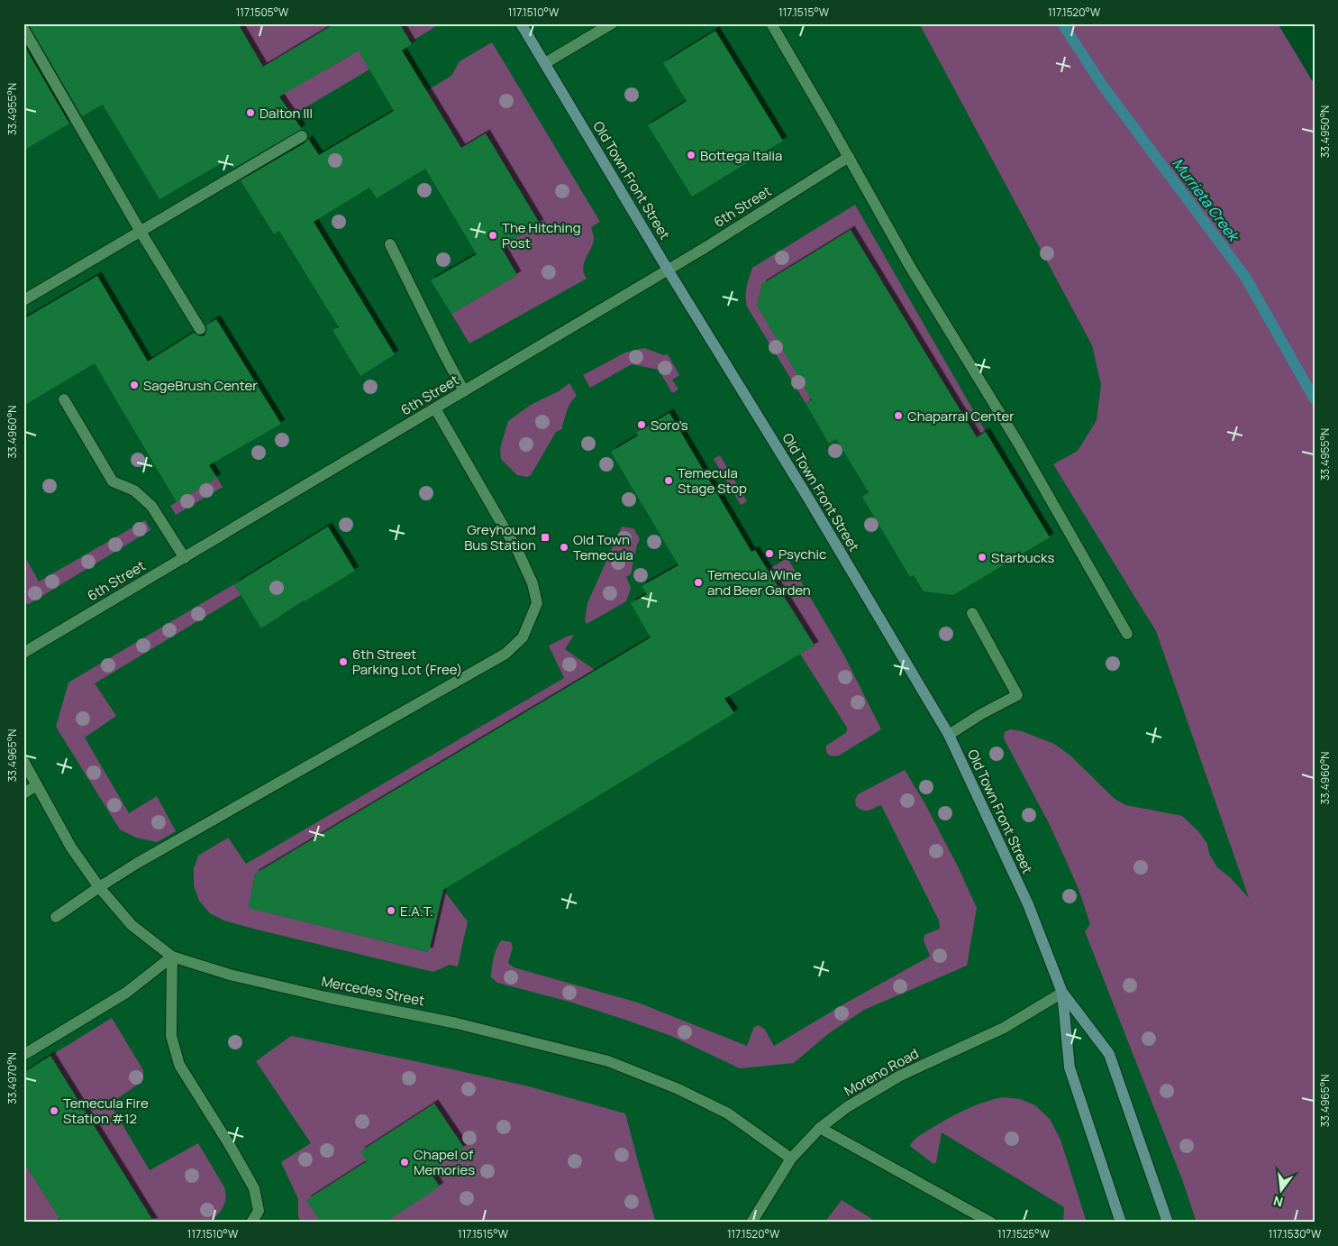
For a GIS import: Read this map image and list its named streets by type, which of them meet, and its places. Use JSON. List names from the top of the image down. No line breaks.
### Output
{"streets":{"main road":["Old Town Front Street"],"street":["6th Street","Mercedes Street","Moreno Road"]},"crossings":[["Old Town Front Street","6th Street"],["Old Town Front Street","Moreno Road"],["Mercedes Street","Moreno Road"]],"water":["Murrieta Creek"],"places":{"other":["Dalton III","Bottega Italia","The Hitching Post","SageBrush Center","Chaparral Center","Soro's","Temecula Stage Stop","Old Town Temecula","Psychic","Starbucks","Temecula Wine and Beer Garden","6th Street Parking Lot (Free)","E.A.T.","Temecula Fire Station #12","Chapel of Memories"],"transit":["Greyhound Bus Station"]},"north":"bottom","coordinates":["117.1505°W","117.1510°W","117.1515°W","117.1520°W","33.4955°N","33.4950°N","33.4960°N","33.4965°N","33.4970°N","117.1525°W","117.1530°W"]}
